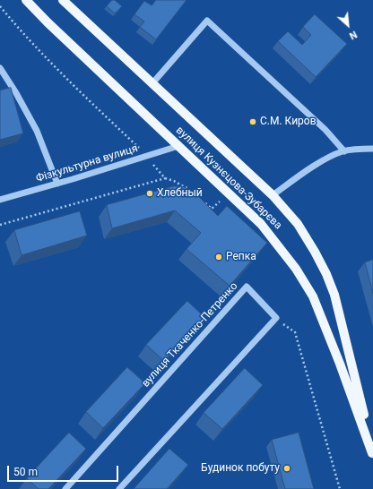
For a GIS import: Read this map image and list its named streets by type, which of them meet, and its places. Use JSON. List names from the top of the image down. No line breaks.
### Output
{"streets":{"main road":["вулиця Кузнєцова-Зубарєва"],"street":["Фізкультурна вулиця","вулиця Ткаченко-Петренко"]},"crossings":[["Фізкультурна вулиця","вулиця Кузнєцова-Зубарєва"]],"places":["С.М. Киров","Хлебный","Репка","Будинок побуту"],"scale_bar":"50 m","north":"bottom right"}
